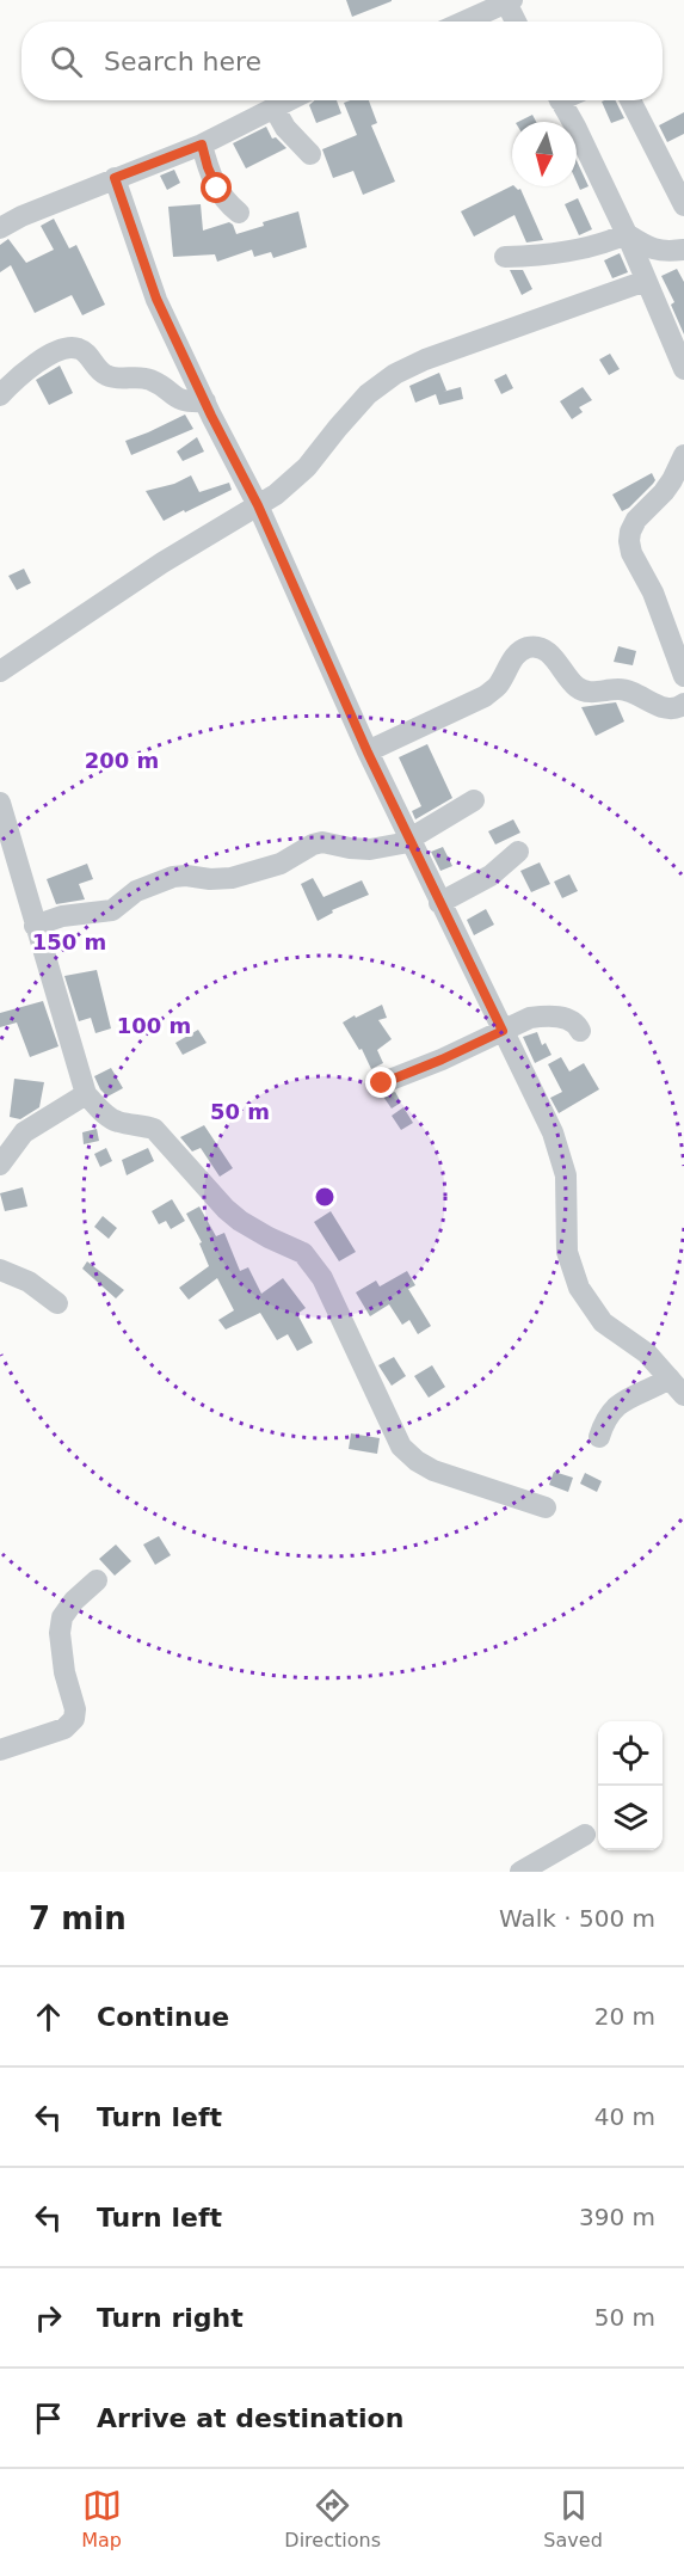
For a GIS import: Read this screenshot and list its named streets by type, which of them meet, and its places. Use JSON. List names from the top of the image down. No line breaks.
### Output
{"north":"bottom","page":{"search":"Search here","heading":["7 min","Walk · 500 m"],"list":[["Continue","20 m"],["Turn left","40 m"],["Turn left","390 m"],["Turn right","50 m"],"Arrive at destination"],"nav":["Map","Directions","Saved"]},"rings":["200 m","150 m","100 m","50 m"]}
